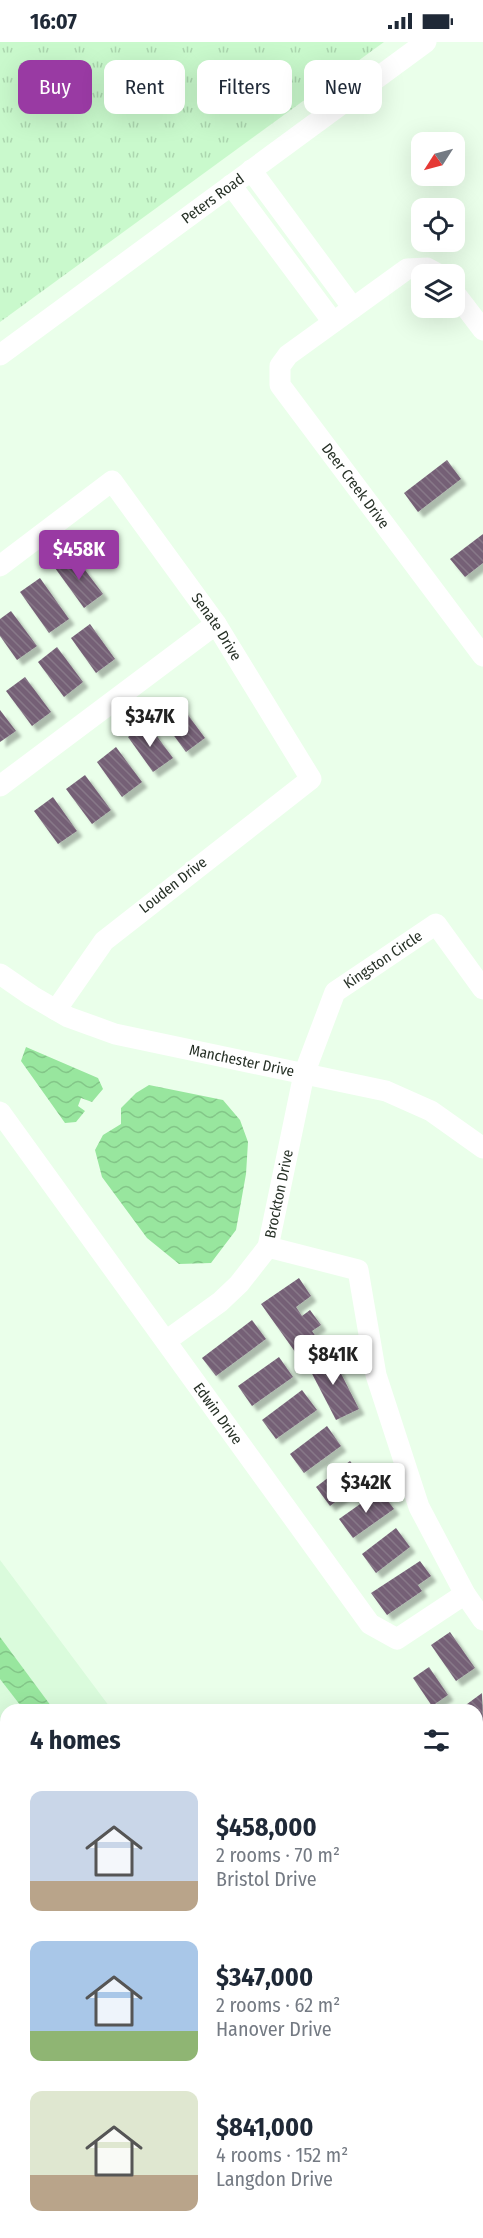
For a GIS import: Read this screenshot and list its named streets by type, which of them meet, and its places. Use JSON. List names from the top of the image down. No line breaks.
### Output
{"streets":{"street":["Peters Road","Deer Creek Drive","Senate Drive","Louden Drive","Kingston Circle","Manchester Drive","Brockton Drive","Edwin Drive"]},"crossings":[["Senate Drive","Louden Drive"],["Louden Drive","Manchester Drive"],["Kingston Circle","Manchester Drive"],["Kingston Circle","Brockton Drive"],["Manchester Drive","Brockton Drive"],["Brockton Drive","Edwin Drive"]],"north":"bottom left","page":{"status":"16:07","chip":["Buy","Rent","Filters","New"],"price":["$458K","$347K","$841K","$342K"],"heading":"4 homes","list":[{"name":"$458,000","note":"2 rooms · 70 m² · Bristol Drive"},{"name":"$347,000","note":"2 rooms · 62 m² · Hanover Drive"},{"name":"$841,000","note":"4 rooms · 152 m² · Langdon Drive"}]}}
